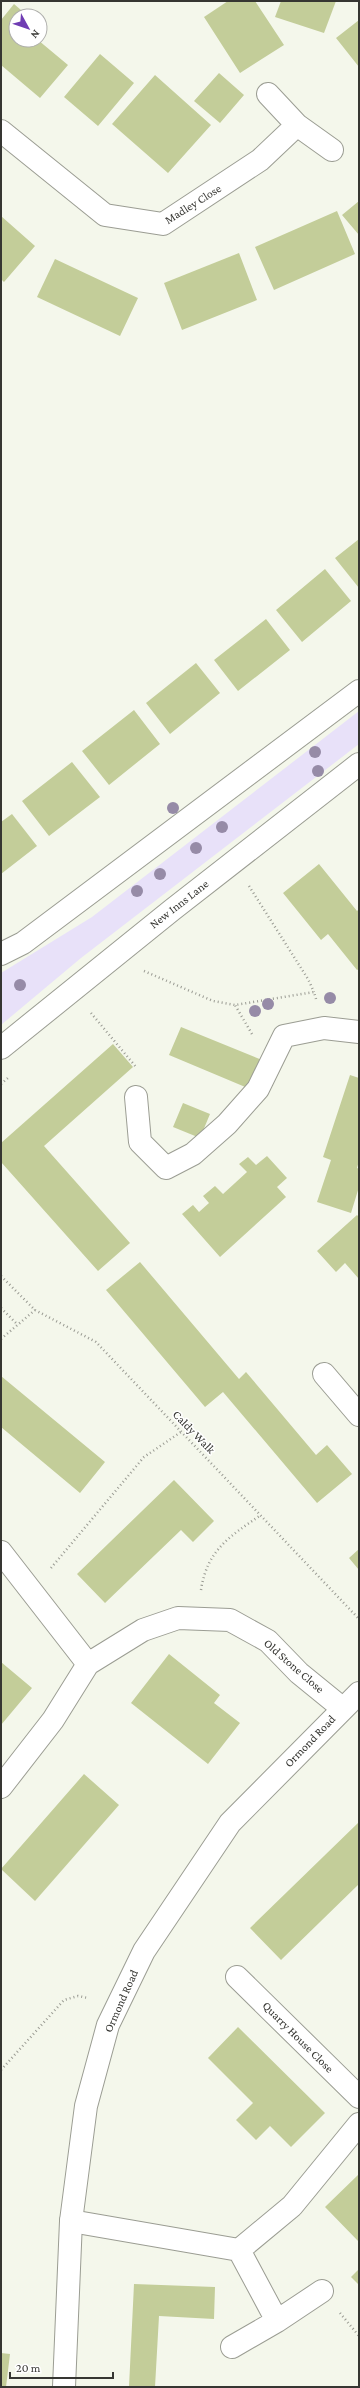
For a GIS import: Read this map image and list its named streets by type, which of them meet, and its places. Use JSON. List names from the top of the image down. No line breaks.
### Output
{"streets":{"street":["Madley Close","New Inns Lane","Old Stone Close","Ormond Road","Quarry House Close"],"path":["Caldy Walk"]},"crossings":[["Old Stone Close","Ormond Road"]],"scale_bar":"20 m","north":"bottom right"}
